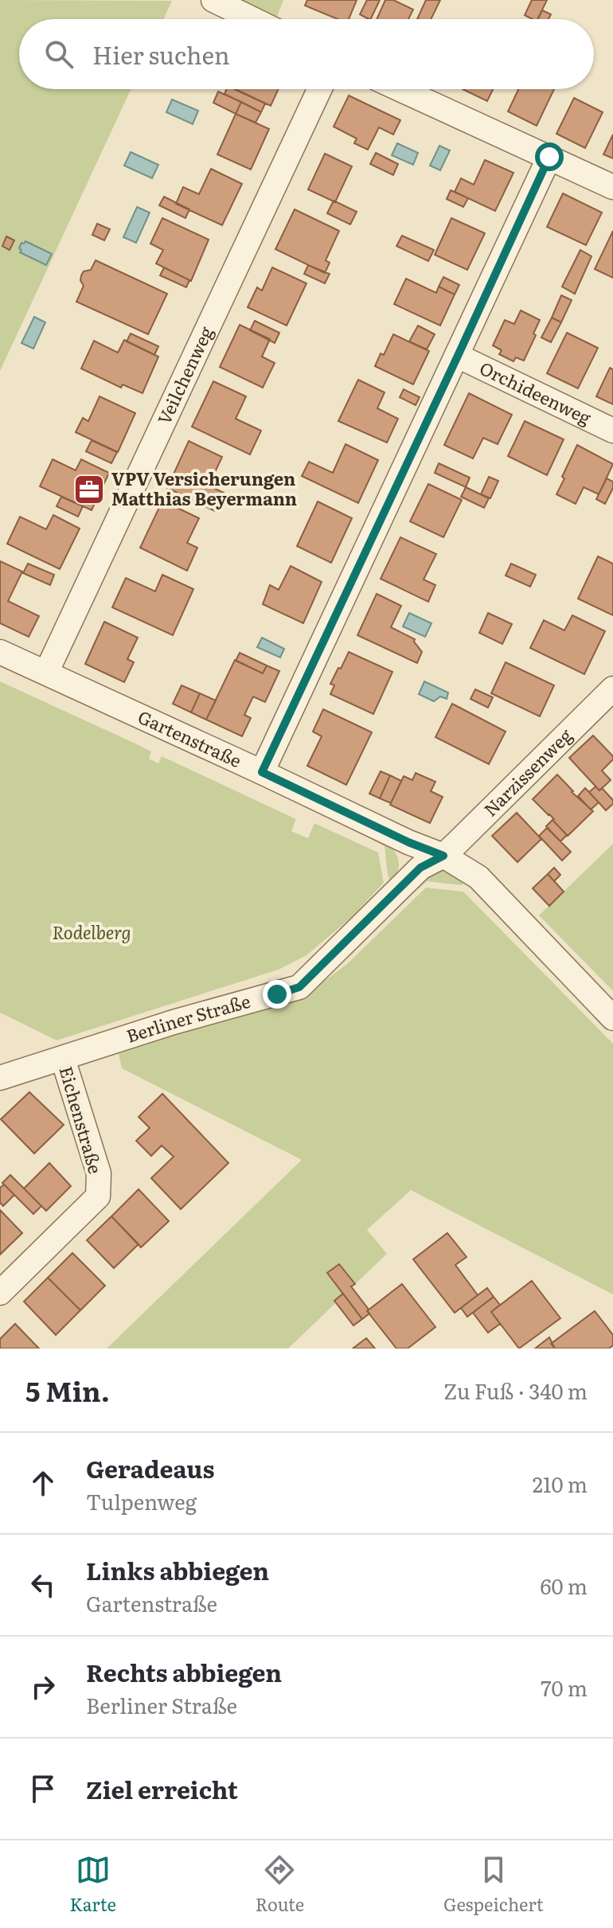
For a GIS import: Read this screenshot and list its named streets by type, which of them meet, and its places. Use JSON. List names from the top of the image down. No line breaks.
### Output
{"streets":{"street":["Veilchenweg","Orchideenweg","Gartenstraße","Narzissenweg","Berliner Straße","Eichenstraße"]},"crossings":[["Veilchenweg","Gartenstraße"],["Gartenstraße","Narzissenweg"],["Gartenstraße","Berliner Straße"],["Narzissenweg","Berliner Straße"],["Berliner Straße","Eichenstraße"]],"parks":["Rodelberg"],"places":{"office":["VPV Versicherungen Matthias Beyermann"]},"page":{"search":"Hier suchen","heading":["5 Min.","Zu Fuß · 340 m"],"list":[["Geradeaus","Tulpenweg","210 m"],["Links abbiegen","Gartenstraße","60 m"],["Rechts abbiegen","Berliner Straße","70 m"],"Ziel erreicht"],"nav":["Karte","Route","Gespeichert"]}}
